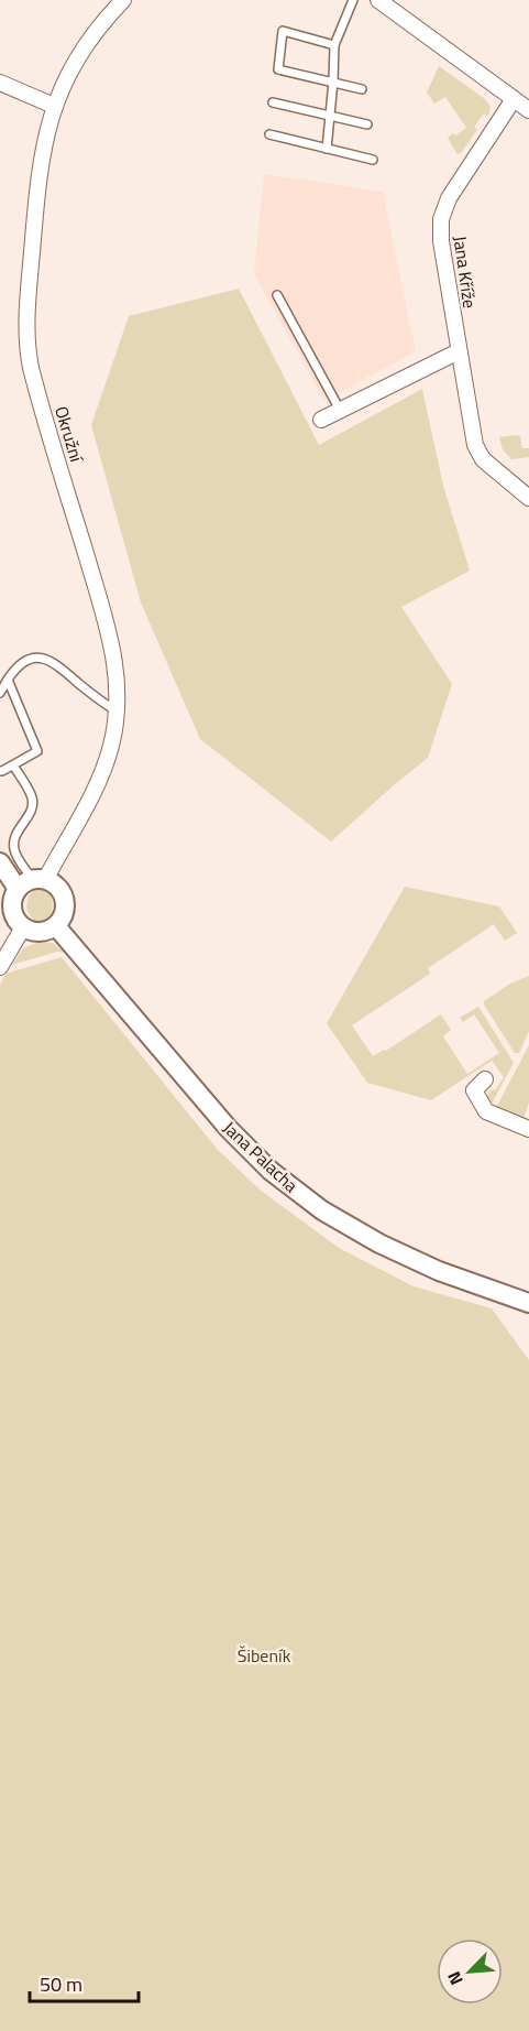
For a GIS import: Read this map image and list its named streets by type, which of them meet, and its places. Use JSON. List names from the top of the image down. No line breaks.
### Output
{"streets":{"street":["Jana Kříže","Okružní","Jana Palacha"]},"crossings":[["Okružní","Jana Palacha"]],"parks":["Šibeník"],"scale_bar":"50 m","north":"bottom left"}
